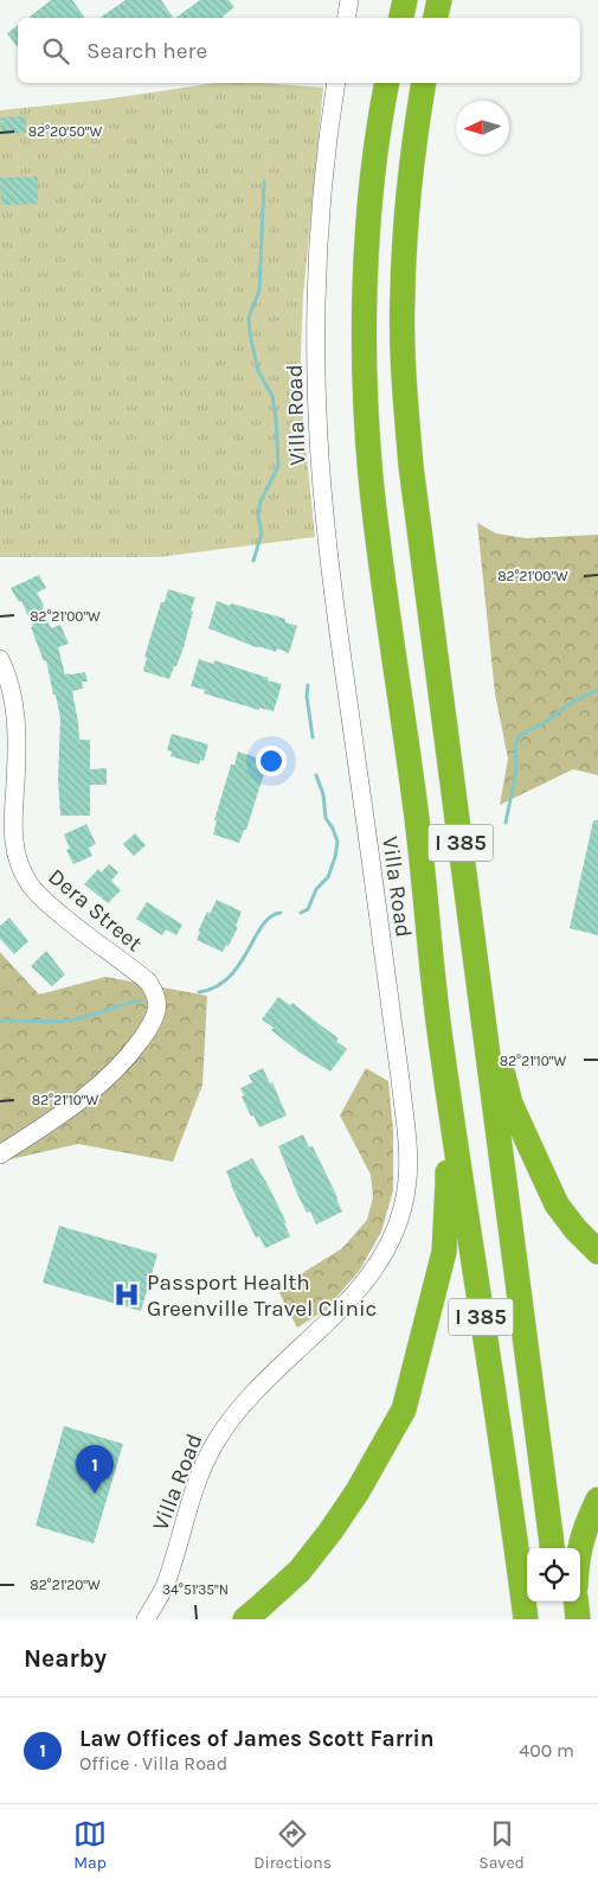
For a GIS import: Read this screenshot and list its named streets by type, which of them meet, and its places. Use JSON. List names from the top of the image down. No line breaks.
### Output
{"streets":{"highway":["I 385"],"street":["Villa Road","Dera Street"]},"places":{"hospital":["Passport Health Greenville Travel Clinic"]},"north":"left","page":{"search":"Search here","pins":"1","heading":"Nearby","list":[{"mark":"1","name":"Law Offices of James Scott Farrin","note":"Office · Villa Road","value":"400 m"}],"nav":["Map","Directions","Saved"]},"coordinates":["82°20'50\"W","82°21'00\"W","82°21'10\"W","82°21'20\"W","34°51'35\"N"]}
